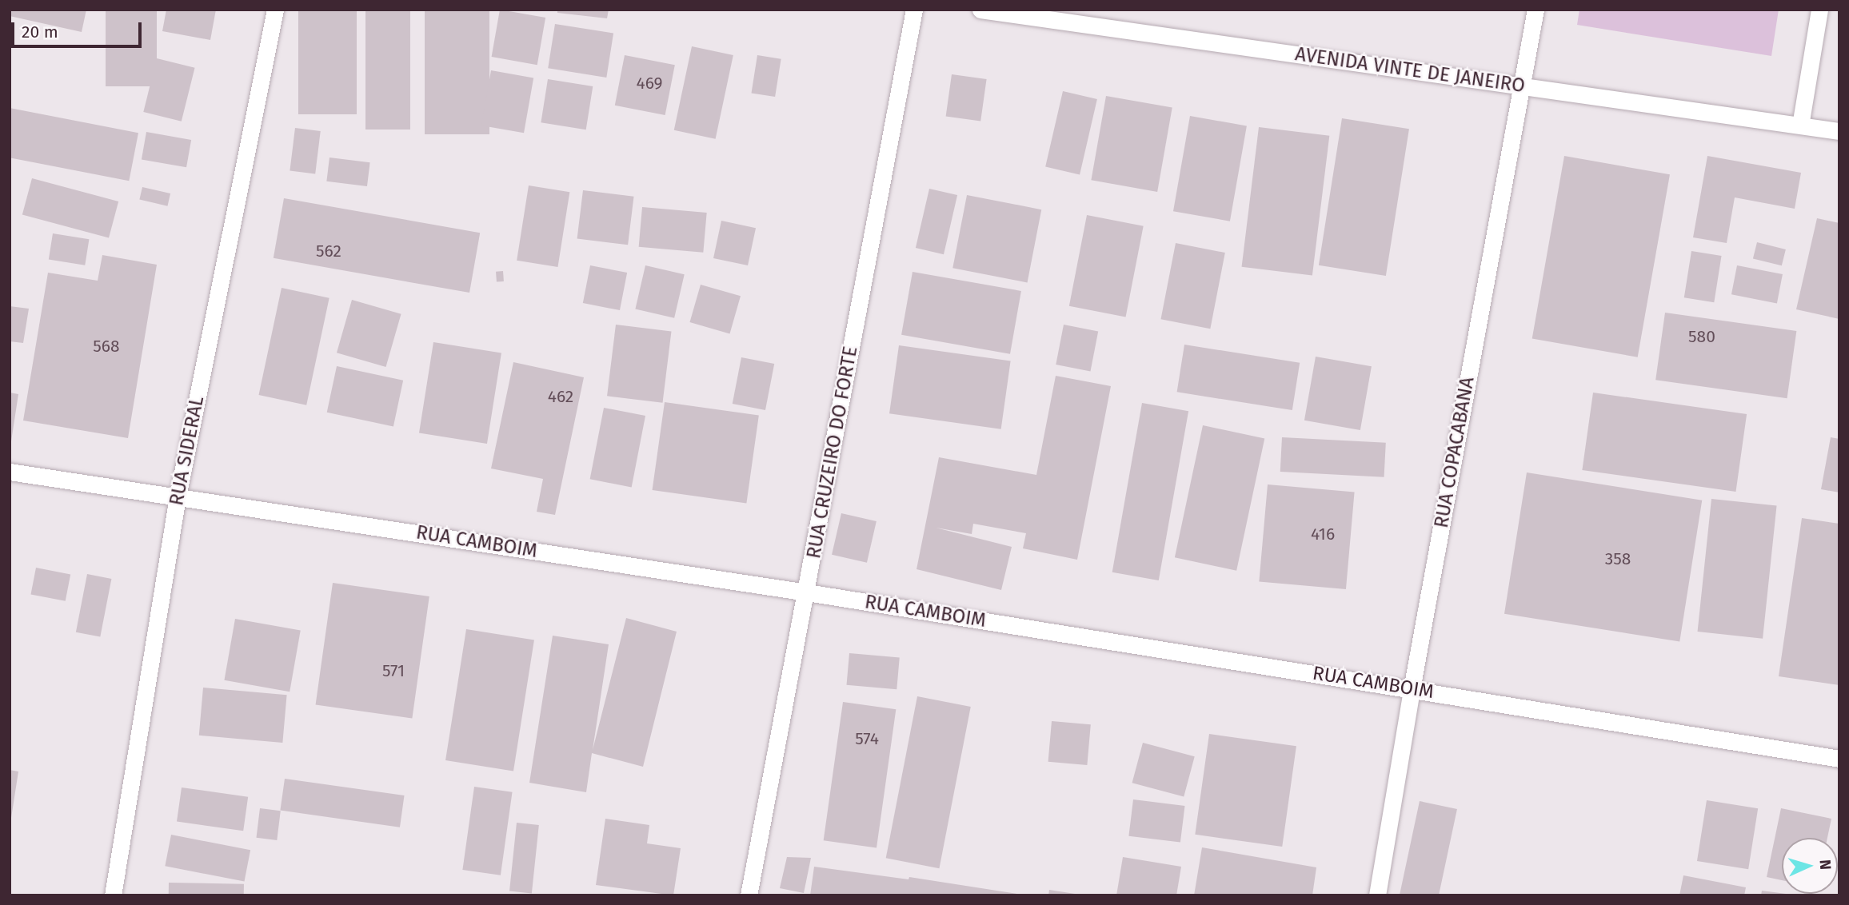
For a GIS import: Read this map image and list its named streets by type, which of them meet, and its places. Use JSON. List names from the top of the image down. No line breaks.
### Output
{"streets":{"street":["AVENIDA VINTE DE JANEIRO","RUA SIDERAL","RUA CRUZEIRO DO FORTE","RUA COPACABANA","RUA CAMBOIM"]},"crossings":[["AVENIDA VINTE DE JANEIRO","RUA COPACABANA"],["RUA SIDERAL","RUA CAMBOIM"],["RUA CRUZEIRO DO FORTE","RUA CAMBOIM"],["RUA COPACABANA","RUA CAMBOIM"]],"house_numbers":["469","562","580","568","462","416","358","571","574"],"scale_bar":"20 m","north":"right"}
